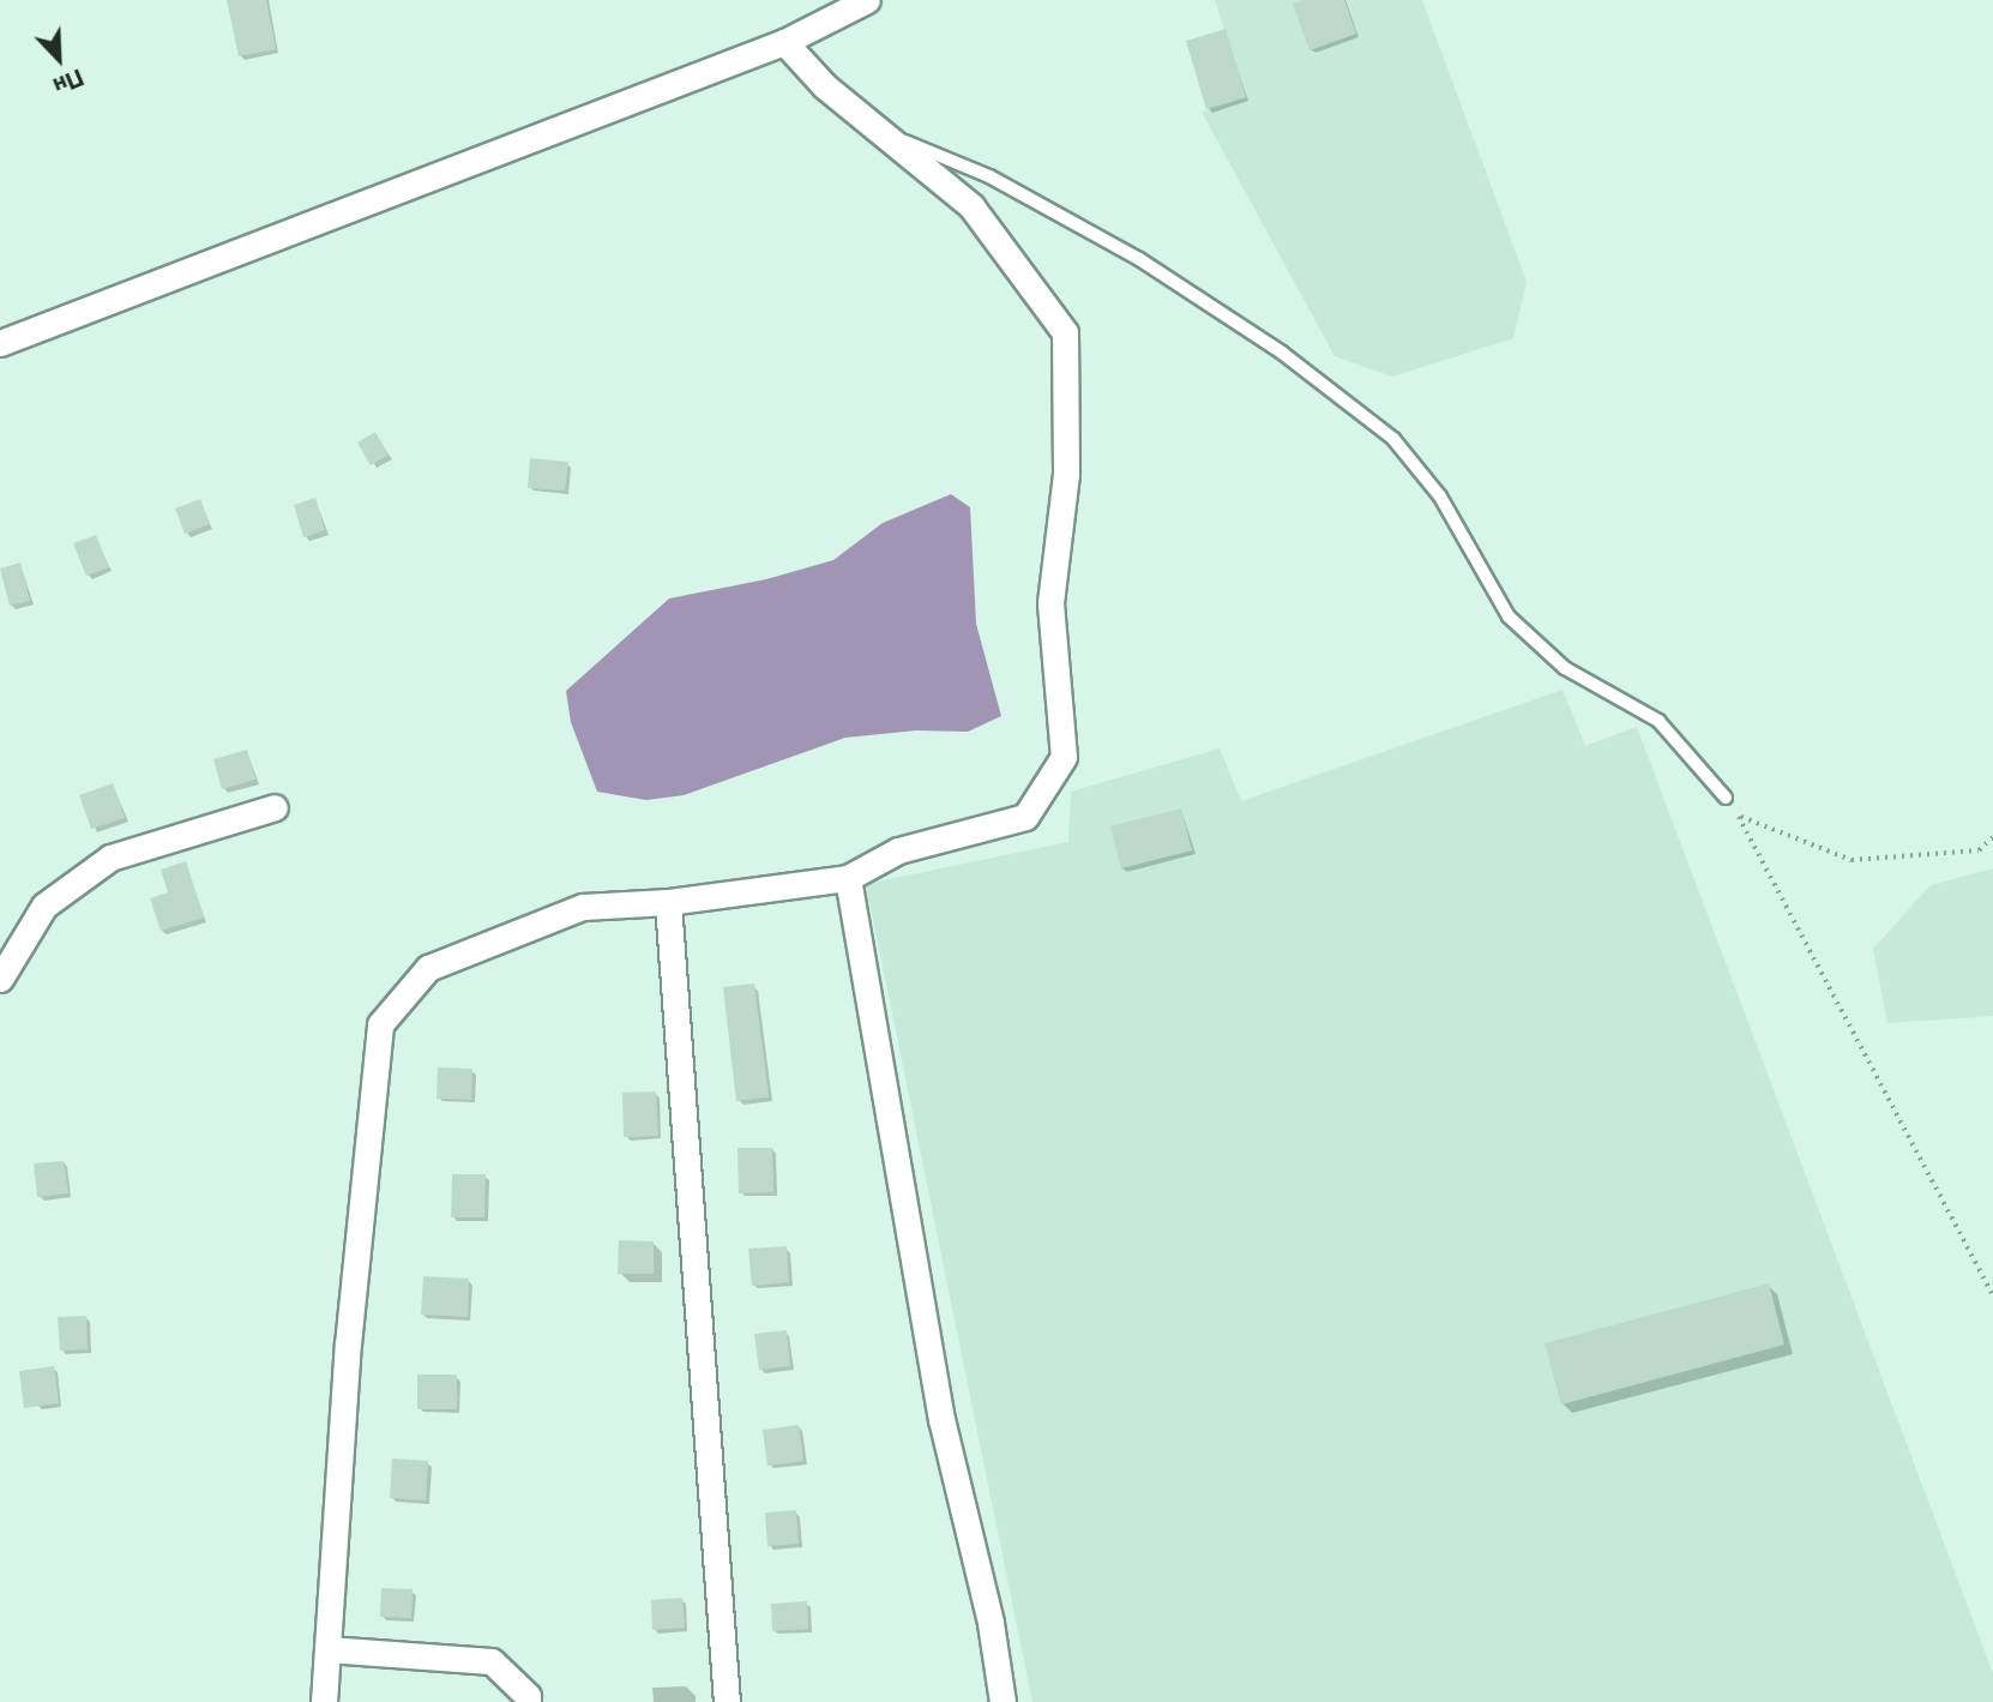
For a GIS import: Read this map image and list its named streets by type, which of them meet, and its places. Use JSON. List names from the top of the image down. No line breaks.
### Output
{"north":"bottom right"}
